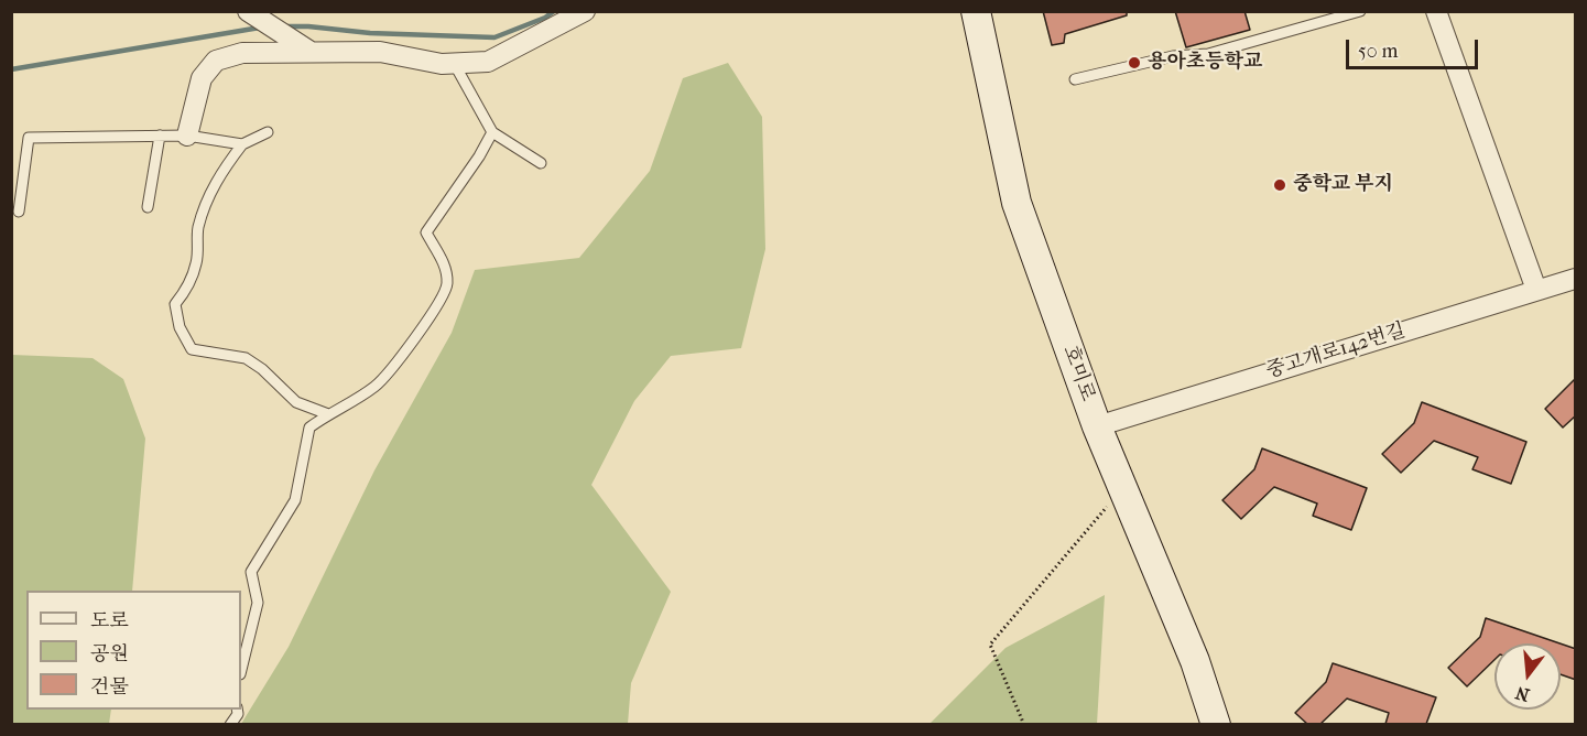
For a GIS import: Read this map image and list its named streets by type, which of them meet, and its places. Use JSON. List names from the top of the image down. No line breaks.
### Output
{"streets":{"street":["중고개로142번길","호미로"]},"crossings":[["중고개로142번길","호미로"]],"places":["용아초등학교","중학교 부지"],"legend":["도로","공원","건물"],"scale_bar":"50 m","north":"bottom"}
